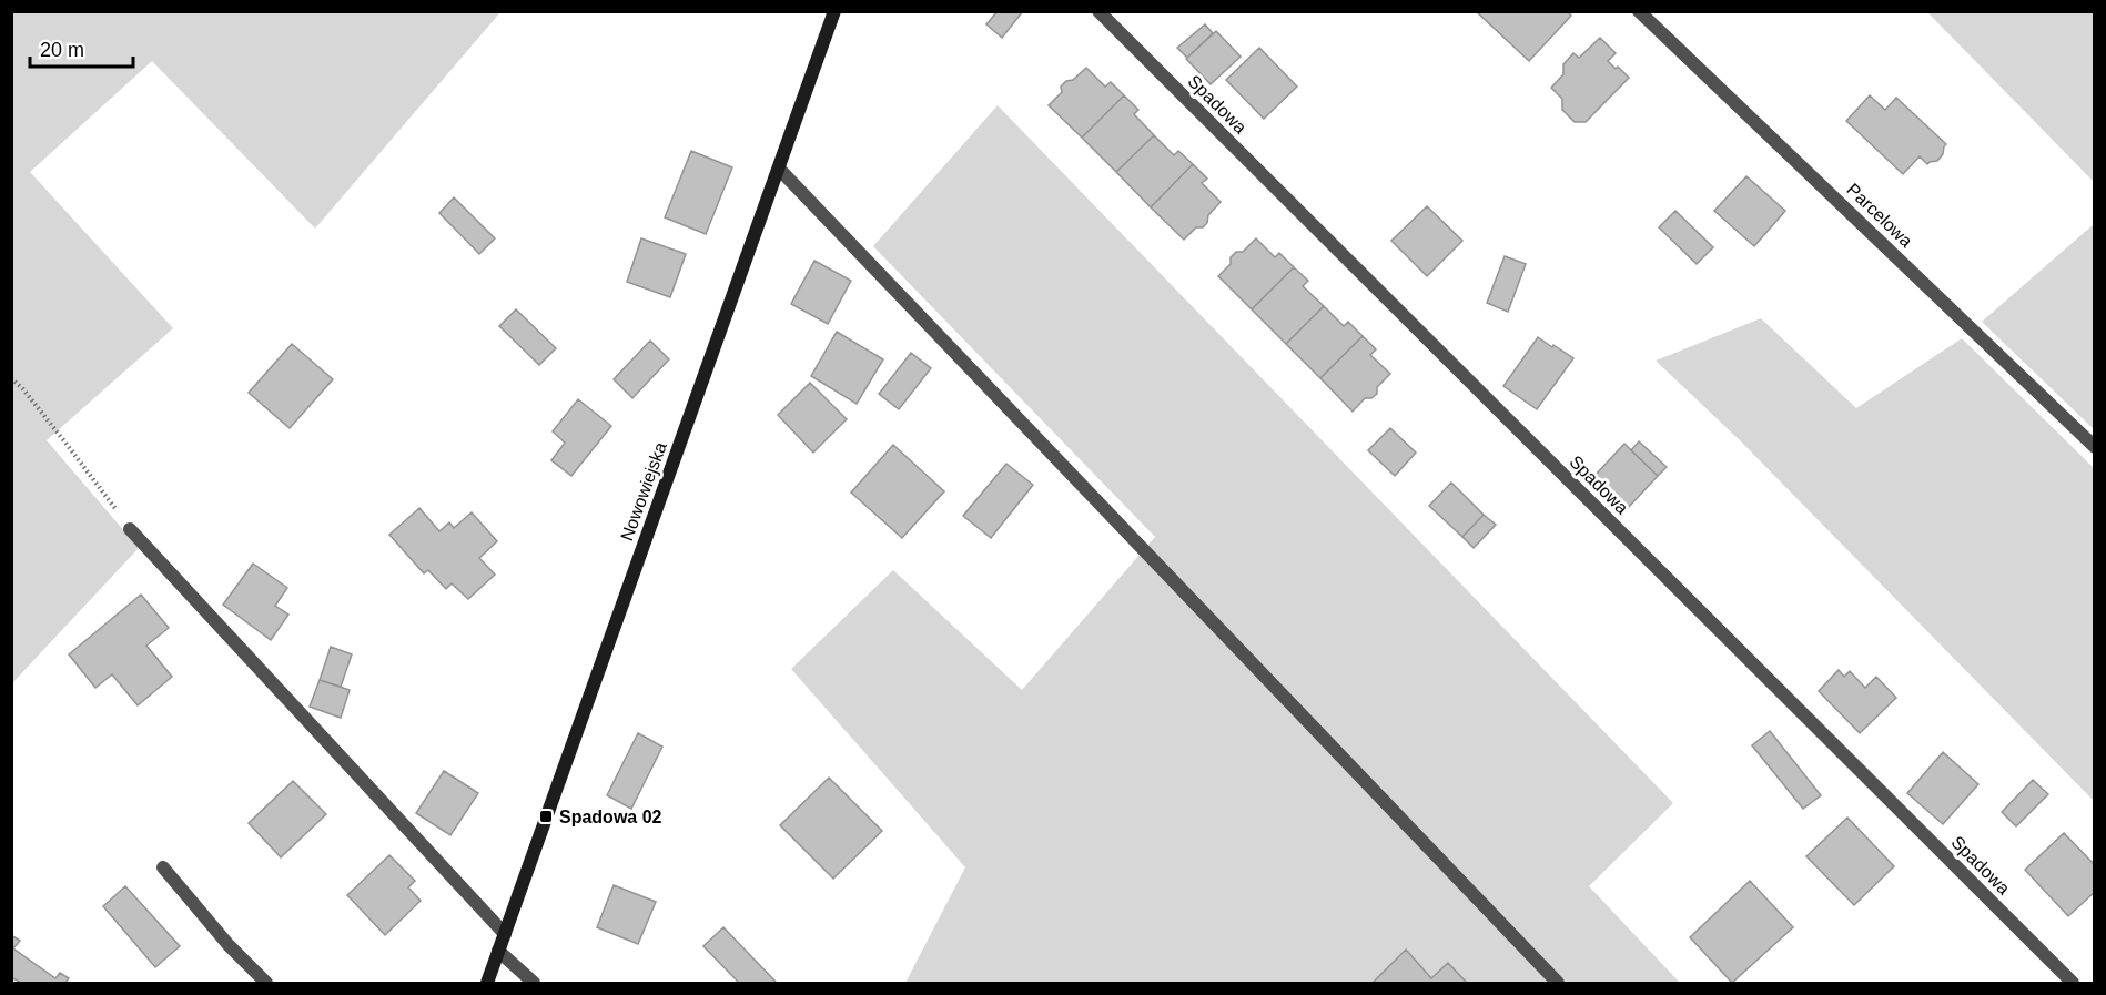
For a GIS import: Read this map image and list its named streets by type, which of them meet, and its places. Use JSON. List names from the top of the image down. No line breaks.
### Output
{"streets":{"street":["Spadowa","Parcelowa","Nowowiejska"]},"places":{"transit":["Spadowa 02"]},"scale_bar":"20 m"}
